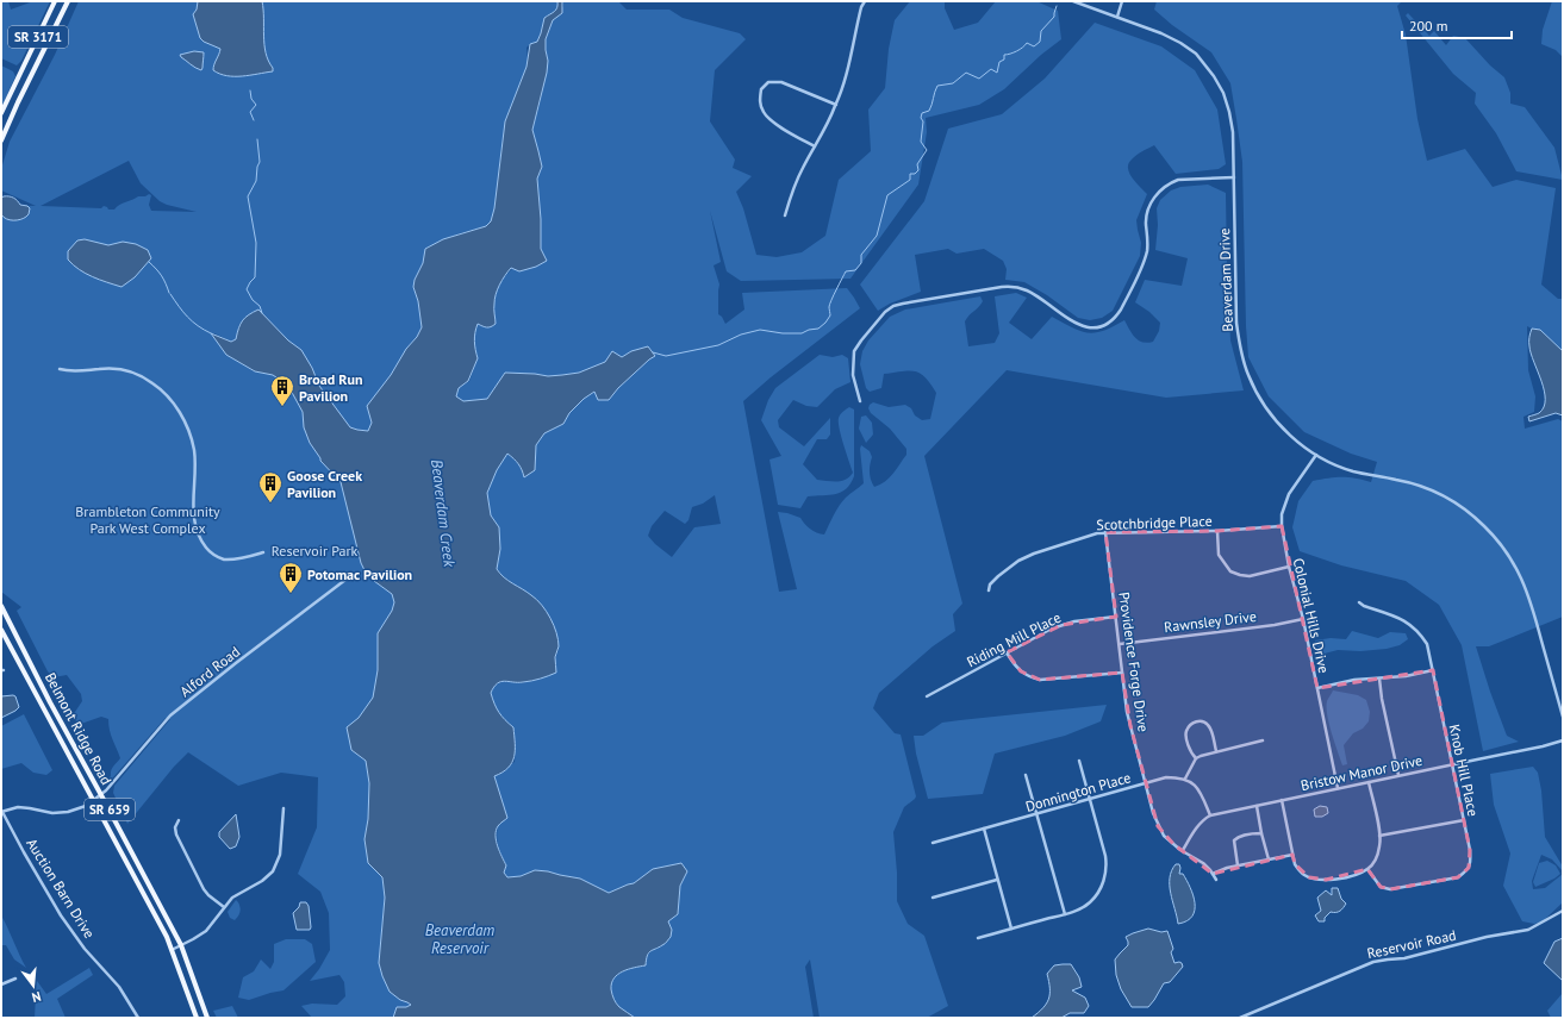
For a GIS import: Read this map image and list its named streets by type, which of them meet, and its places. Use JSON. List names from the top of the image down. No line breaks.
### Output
{"streets":{"main road":["SR 3171","Belmont Ridge Road","SR 659"],"street":["Beaverdam Drive","Scotchbridge Place","Colonial Hills Drive","Rawnsley Drive","Riding Mill Place","Providence Forge Drive","Alford Road","Knob Hill Place","Bristow Manor Drive","Donnington Place","Auction Barn Drive","Reservoir Road"]},"crossings":[["Beaverdam Drive","Colonial Hills Drive"],["Scotchbridge Place","Colonial Hills Drive"],["Scotchbridge Place","Providence Forge Drive"],["Colonial Hills Drive","Rawnsley Drive"],["Colonial Hills Drive","Knob Hill Place"],["Colonial Hills Drive","Bristow Manor Drive"],["Rawnsley Drive","Providence Forge Drive"],["Riding Mill Place","Providence Forge Drive"],["Providence Forge Drive","Donnington Place"],["Alford Road","Belmont Ridge Road"],["Alford Road","Auction Barn Drive"],["Knob Hill Place","Bristow Manor Drive"]],"water":["Beaverdam Creek","Beaverdam Reservoir"],"parks":["Brambleton Community Park West Complex","Reservoir Park"],"places":{"building":["Broad Run Pavilion","Goose Creek Pavilion","Potomac Pavilion"]},"scale_bar":"200 m","north":"bottom"}
